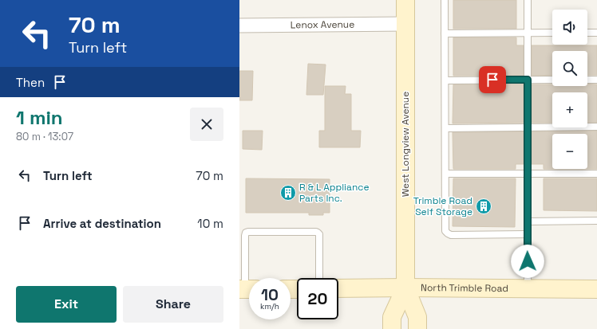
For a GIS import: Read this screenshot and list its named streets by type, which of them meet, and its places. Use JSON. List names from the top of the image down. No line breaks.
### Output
{"streets":{"street":["Lenox Avenue","West Longview Avenue","North Trimble Road"]},"crossings":[["Lenox Avenue","West Longview Avenue"],["West Longview Avenue","North Trimble Road"]],"places":{"building":["R & L Appliance Parts Inc.","Trimble Road Self Storage"]},"page":{"turn":["70 m","Turn left"],"map_buttons":["+","−"],"then":"Then","heading":["1 min","80 m · 13:07"],"list":[{"name":"Turn left","value":"70 m"},{"name":"Arrive at destination","value":"10 m"}],"speed":"10 km/h","limit":"20","buttons":["Exit","Share"]}}
